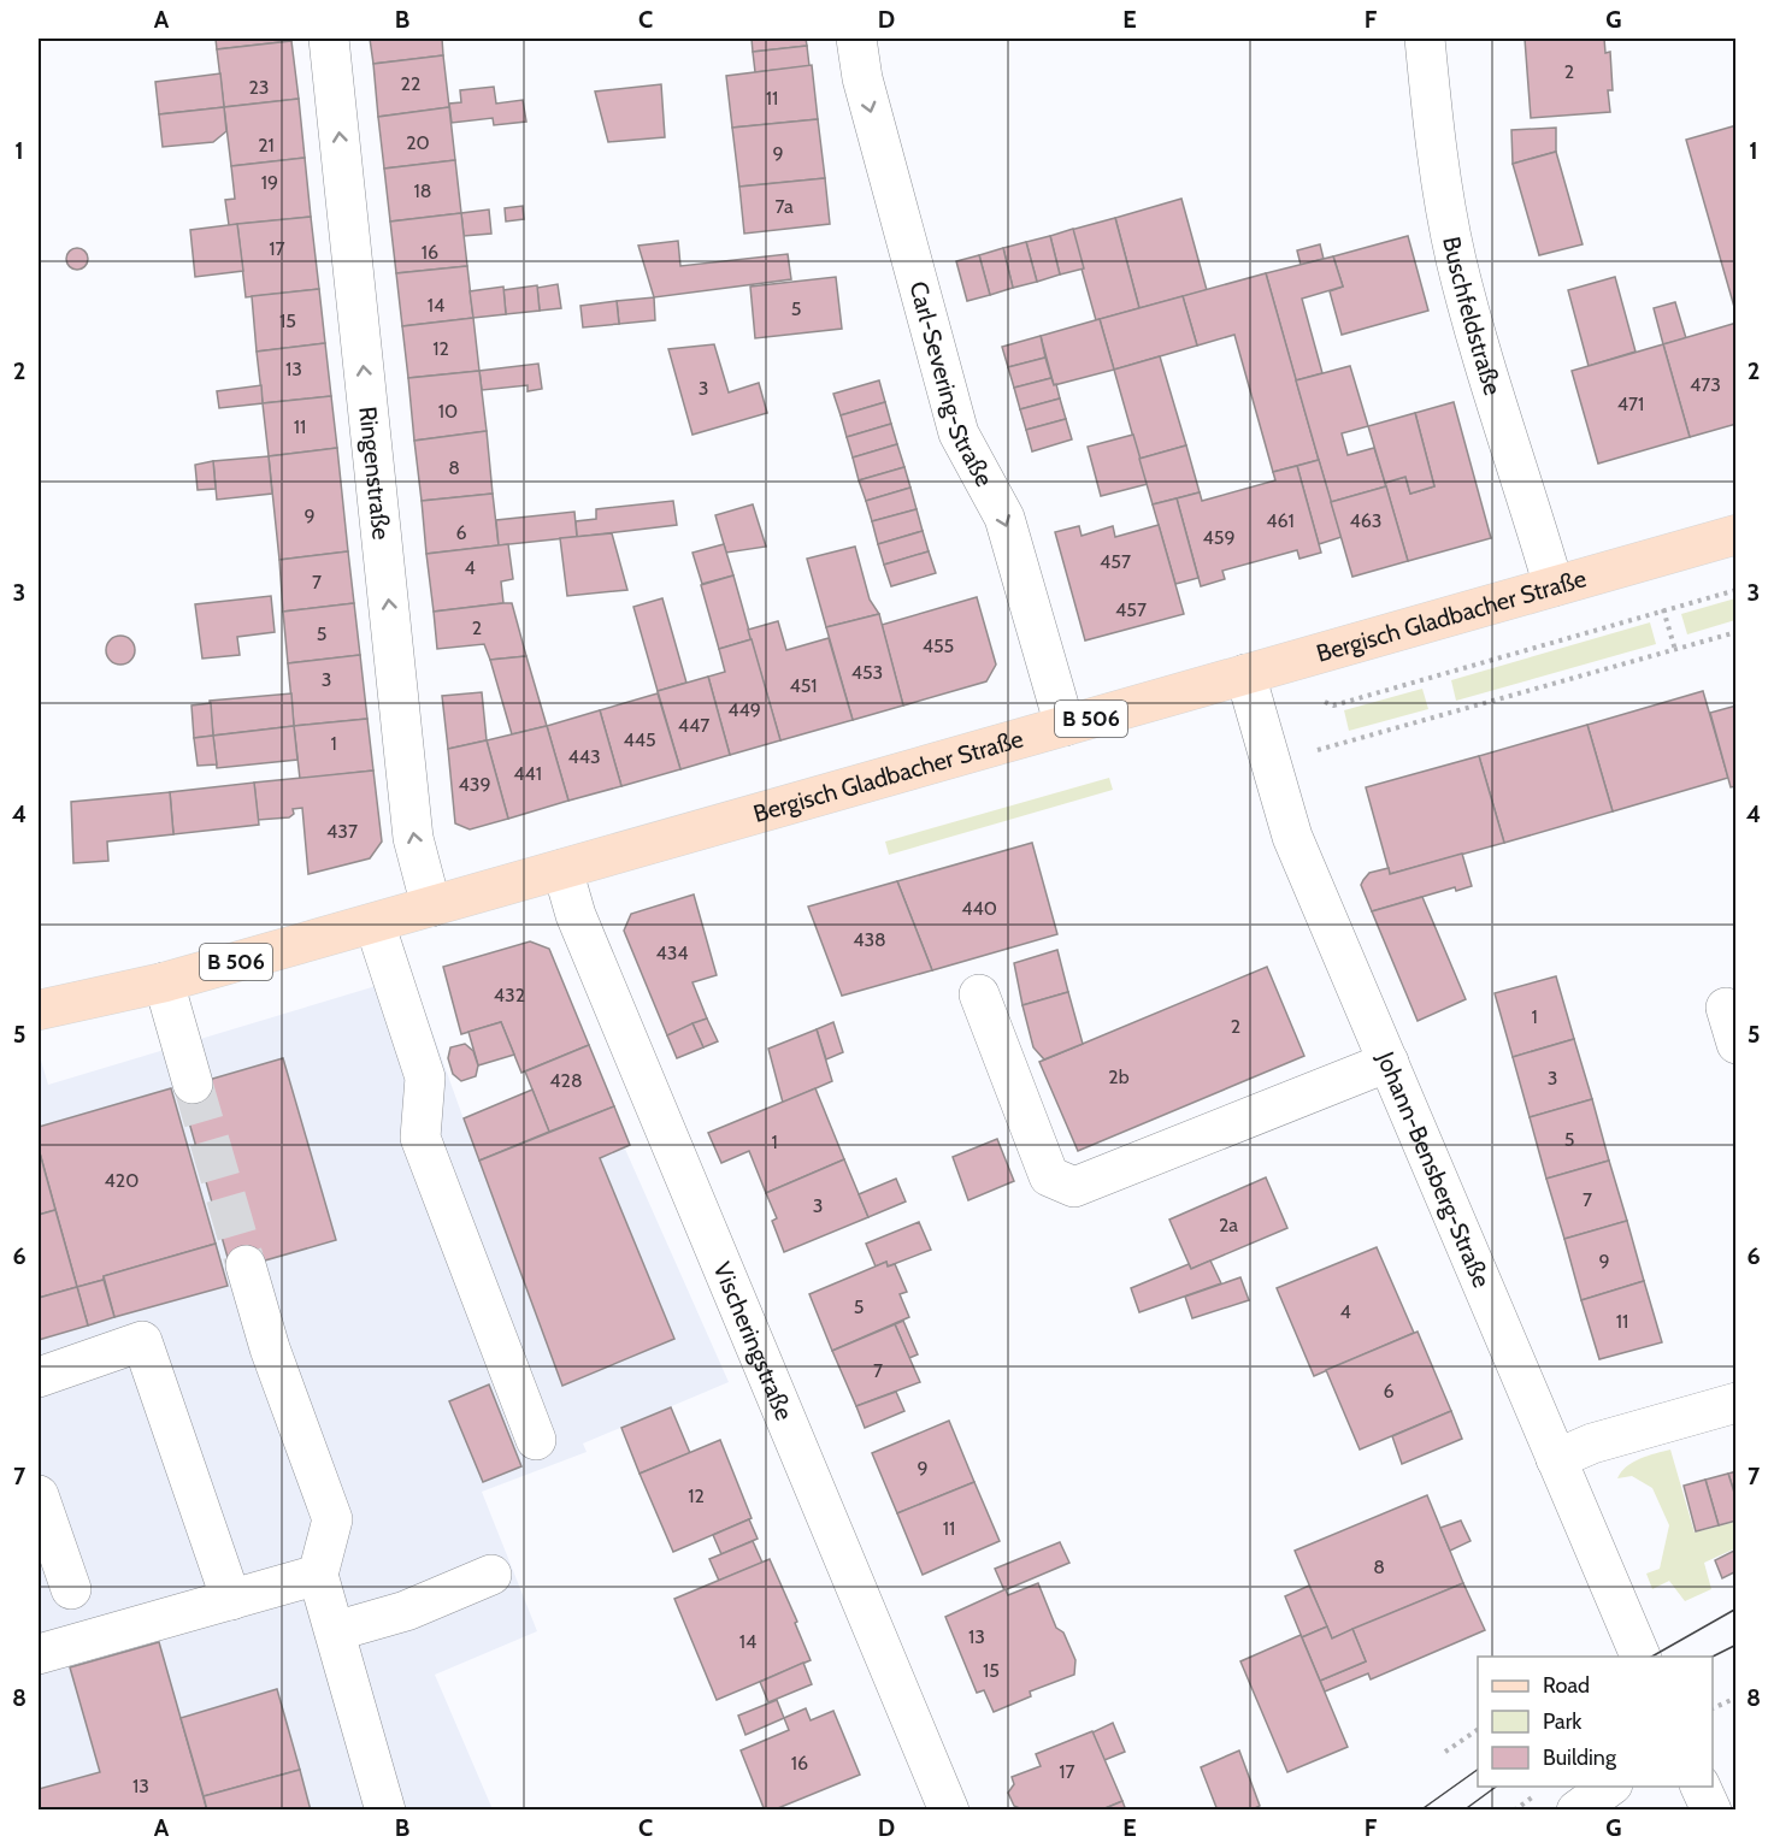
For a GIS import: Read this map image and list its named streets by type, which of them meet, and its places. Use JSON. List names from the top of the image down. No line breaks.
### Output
{"streets":{"main road":["Bergisch Gladbacher Straße","B 506"],"street":["Buschfeldstraße","Carl-Severing-Straße","Ringenstraße","Johann-Bensberg-Straße","Vischeringstraße"]},"crossings":[["Buschfeldstraße","Bergisch Gladbacher Straße"],["Carl-Severing-Straße","Bergisch Gladbacher Straße"],["Ringenstraße","Bergisch Gladbacher Straße"],["Bergisch Gladbacher Straße","Johann-Bensberg-Straße"],["Bergisch Gladbacher Straße","Vischeringstraße"]],"one_way":["Carl-Severing-Straße","Ringenstraße"],"house_numbers":["2","22","23","11","20","21","9","19","18","7a","17","16","14","5","15","12","13","473","3","471","10","11","8","9","461","463","6","459","457","4","7","457","2","5","455","453","3","451","449","447","445","1","443","441","439","437","440","438","434","432","1","2","2b","3","428","5","1","420","7","3","2a","9","5","4","11","7","6","9","12","11","8","13","14","15","16","17","13"],"legend":["Road","Park","Building"],"grid":{"columns":["A","B","C","D","E","F","G"],"rows":["1","2","3","4","5","6","7","8"]}}
